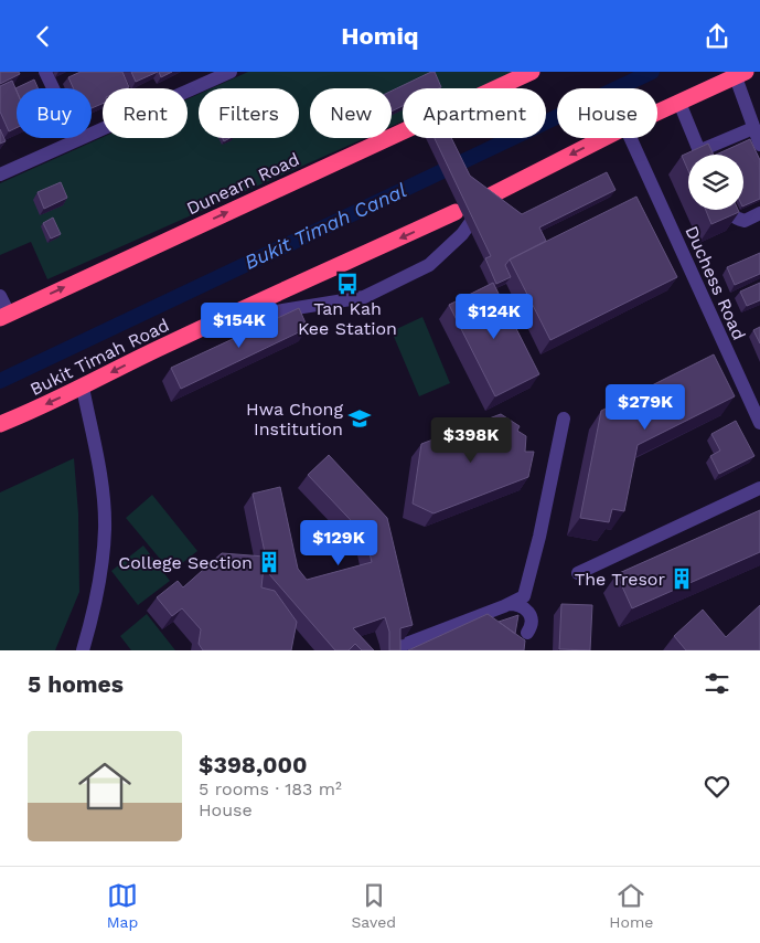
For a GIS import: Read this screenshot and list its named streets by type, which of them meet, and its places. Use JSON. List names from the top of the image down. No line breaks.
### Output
{"streets":{"highway":["Dunearn Road","Bukit Timah Road"],"street":["Duchess Road"]},"one_way":["Dunearn Road","Bukit Timah Road"],"water":["Bukit Timah Canal"],"places":{"bus stop":["Tan Kah Kee Station"],"school or university":["Hwa Chong Institution"],"building":["College Section","The Tresor"]},"page":{"header":"Homiq","chip":["Buy","Rent","Filters","New","Apartment","House"],"price":["$124K","$154K","$279K","$398K","$129K"],"heading":"5 homes","list":[{"name":"$398,000","note":"5 rooms · 183 m² · House"}],"tabs":["Map","Saved","Home"]}}
